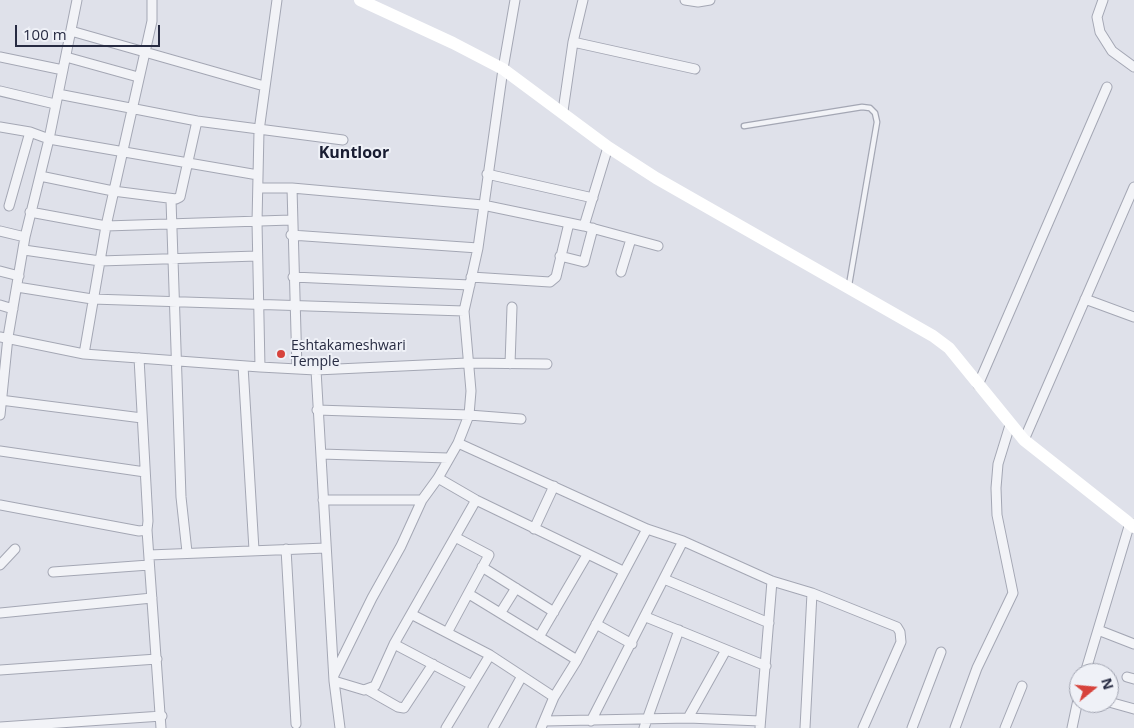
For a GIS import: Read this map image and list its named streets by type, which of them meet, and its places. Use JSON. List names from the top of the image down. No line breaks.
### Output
{"districts":["Kuntloor"],"places":["Eshtakameshwari Temple"],"scale_bar":"100 m","north":"right"}
